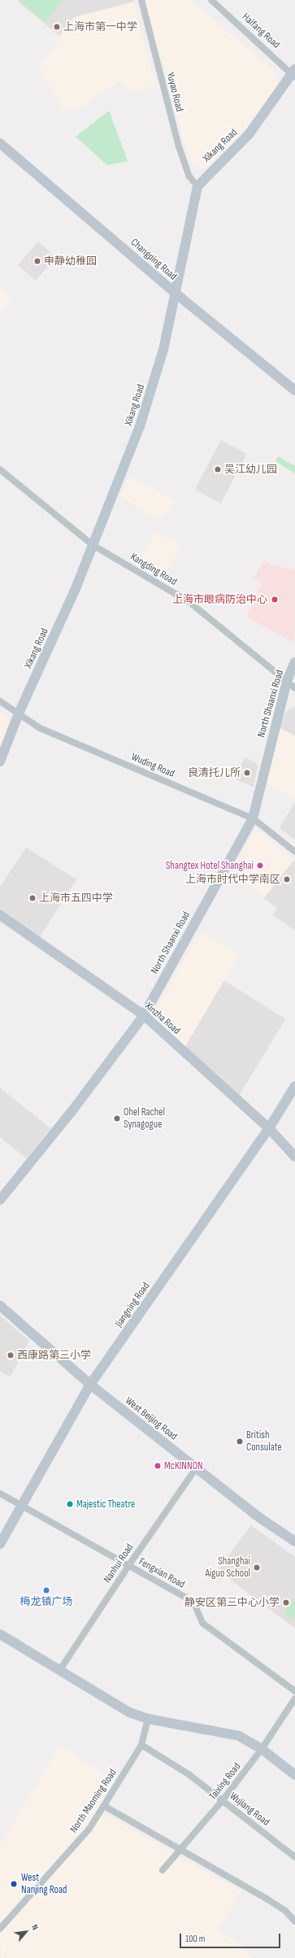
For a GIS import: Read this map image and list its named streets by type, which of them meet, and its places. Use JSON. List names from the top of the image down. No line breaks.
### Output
{"streets":{"main road":["Xikang Road","Changping Road","North Shaanxi Road","Xinzha Road","Jiangning Road","West Beijing Road"],"street":["Haifang Road","Yuyao Road","Kangding Road","Wuding Road","Nanhui Road","Fengxian Road","Taixing Road","North Maoming Road","Wujiang Road"]},"crossings":[["Haifang Road","Xikang Road"],["Yuyao Road","Xikang Road"],["Xikang Road","Changping Road"],["Xikang Road","Kangding Road"],["Xikang Road","Wuding Road"],["Kangding Road","North Shaanxi Road"],["North Shaanxi Road","Wuding Road"],["North Shaanxi Road","Xinzha Road"],["Xinzha Road","Jiangning Road"],["Jiangning Road","West Beijing Road"],["Jiangning Road","Fengxian Road"],["West Beijing Road","Nanhui Road"],["Nanhui Road","Fengxian Road"],["Taixing Road","Wujiang Road"],["North Maoming Road","Wujiang Road"]],"places":["上海市第一中学","申静幼稚园","吴江幼儿园","上海市眼病防治中心","良清托儿所","Shangtex Hotel Shanghai","上海市时代中学南区","上海市五四中学","Ohel Rachel Synagogue","西康路第三小学","British Consulate","McKINNON","Majestic Theatre","Shanghai Aiguo School","梅龙镇广场","静安区第三中心小学","West Nanjing Road"],"scale_bar":"100 m","north":"top right"}
